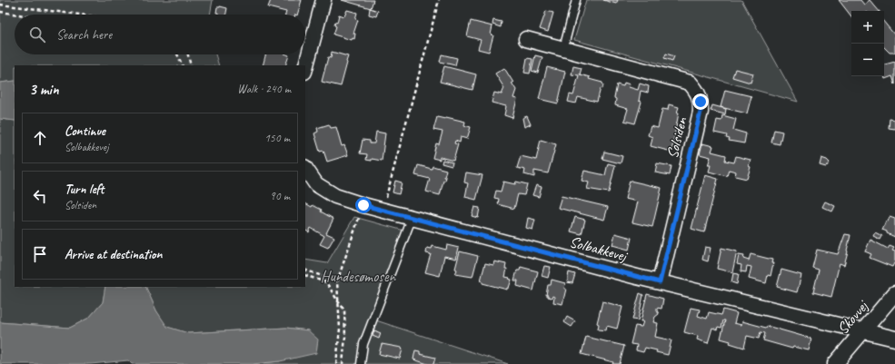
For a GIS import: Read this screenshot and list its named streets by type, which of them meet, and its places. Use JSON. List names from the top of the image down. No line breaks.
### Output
{"streets":{"street":["Solsiden","Solbakkevej","Skovvej"]},"crossings":[["Solsiden","Solbakkevej"],["Solbakkevej","Skovvej"]],"parks":["Hundesømosen"],"page":{"map_buttons":["+","−"],"search":"Search here","heading":["3 min","Walk · 240 m"],"list":[["Continue","Solbakkevej","150 m"],["Turn left","Solsiden","90 m"],"Arrive at destination"]}}
